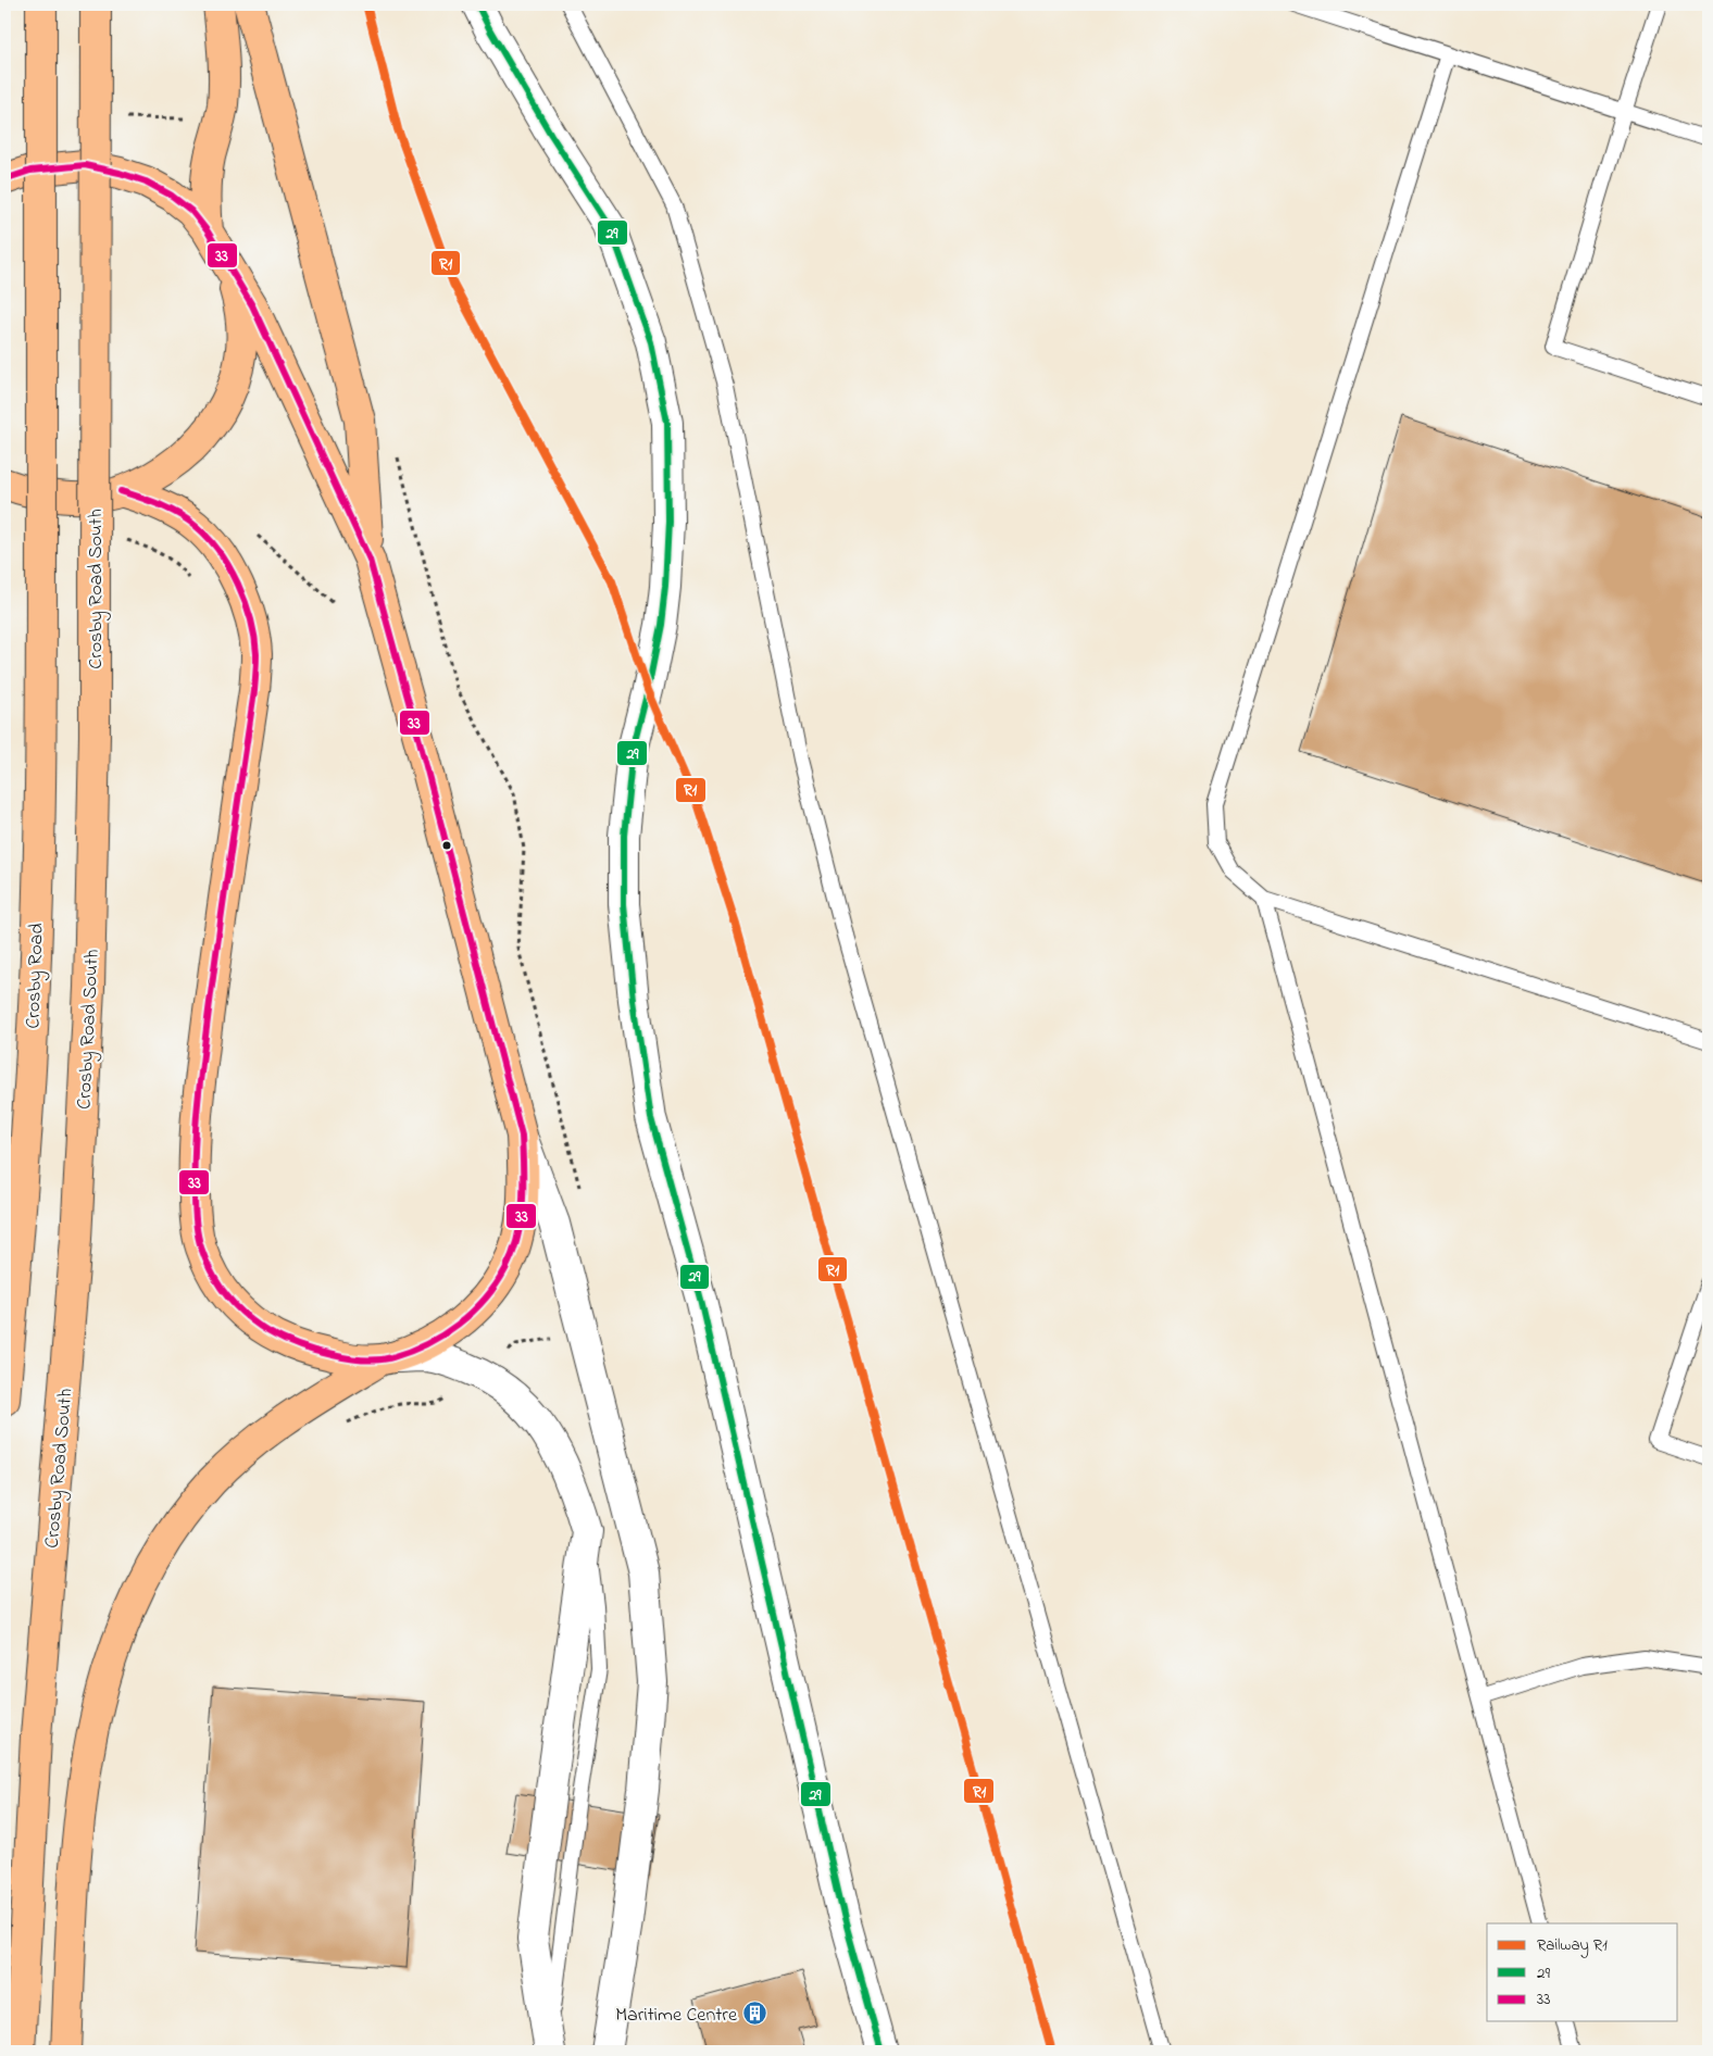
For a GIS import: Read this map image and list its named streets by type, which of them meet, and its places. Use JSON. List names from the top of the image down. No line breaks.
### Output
{"streets":{"highway":["Crosby Road South","Crosby Road"]},"places":{"building":["Maritime Centre"]},"lines":["rail line R1","transit line 29","transit line 33"],"legend":["Railway R1","29","33"]}
